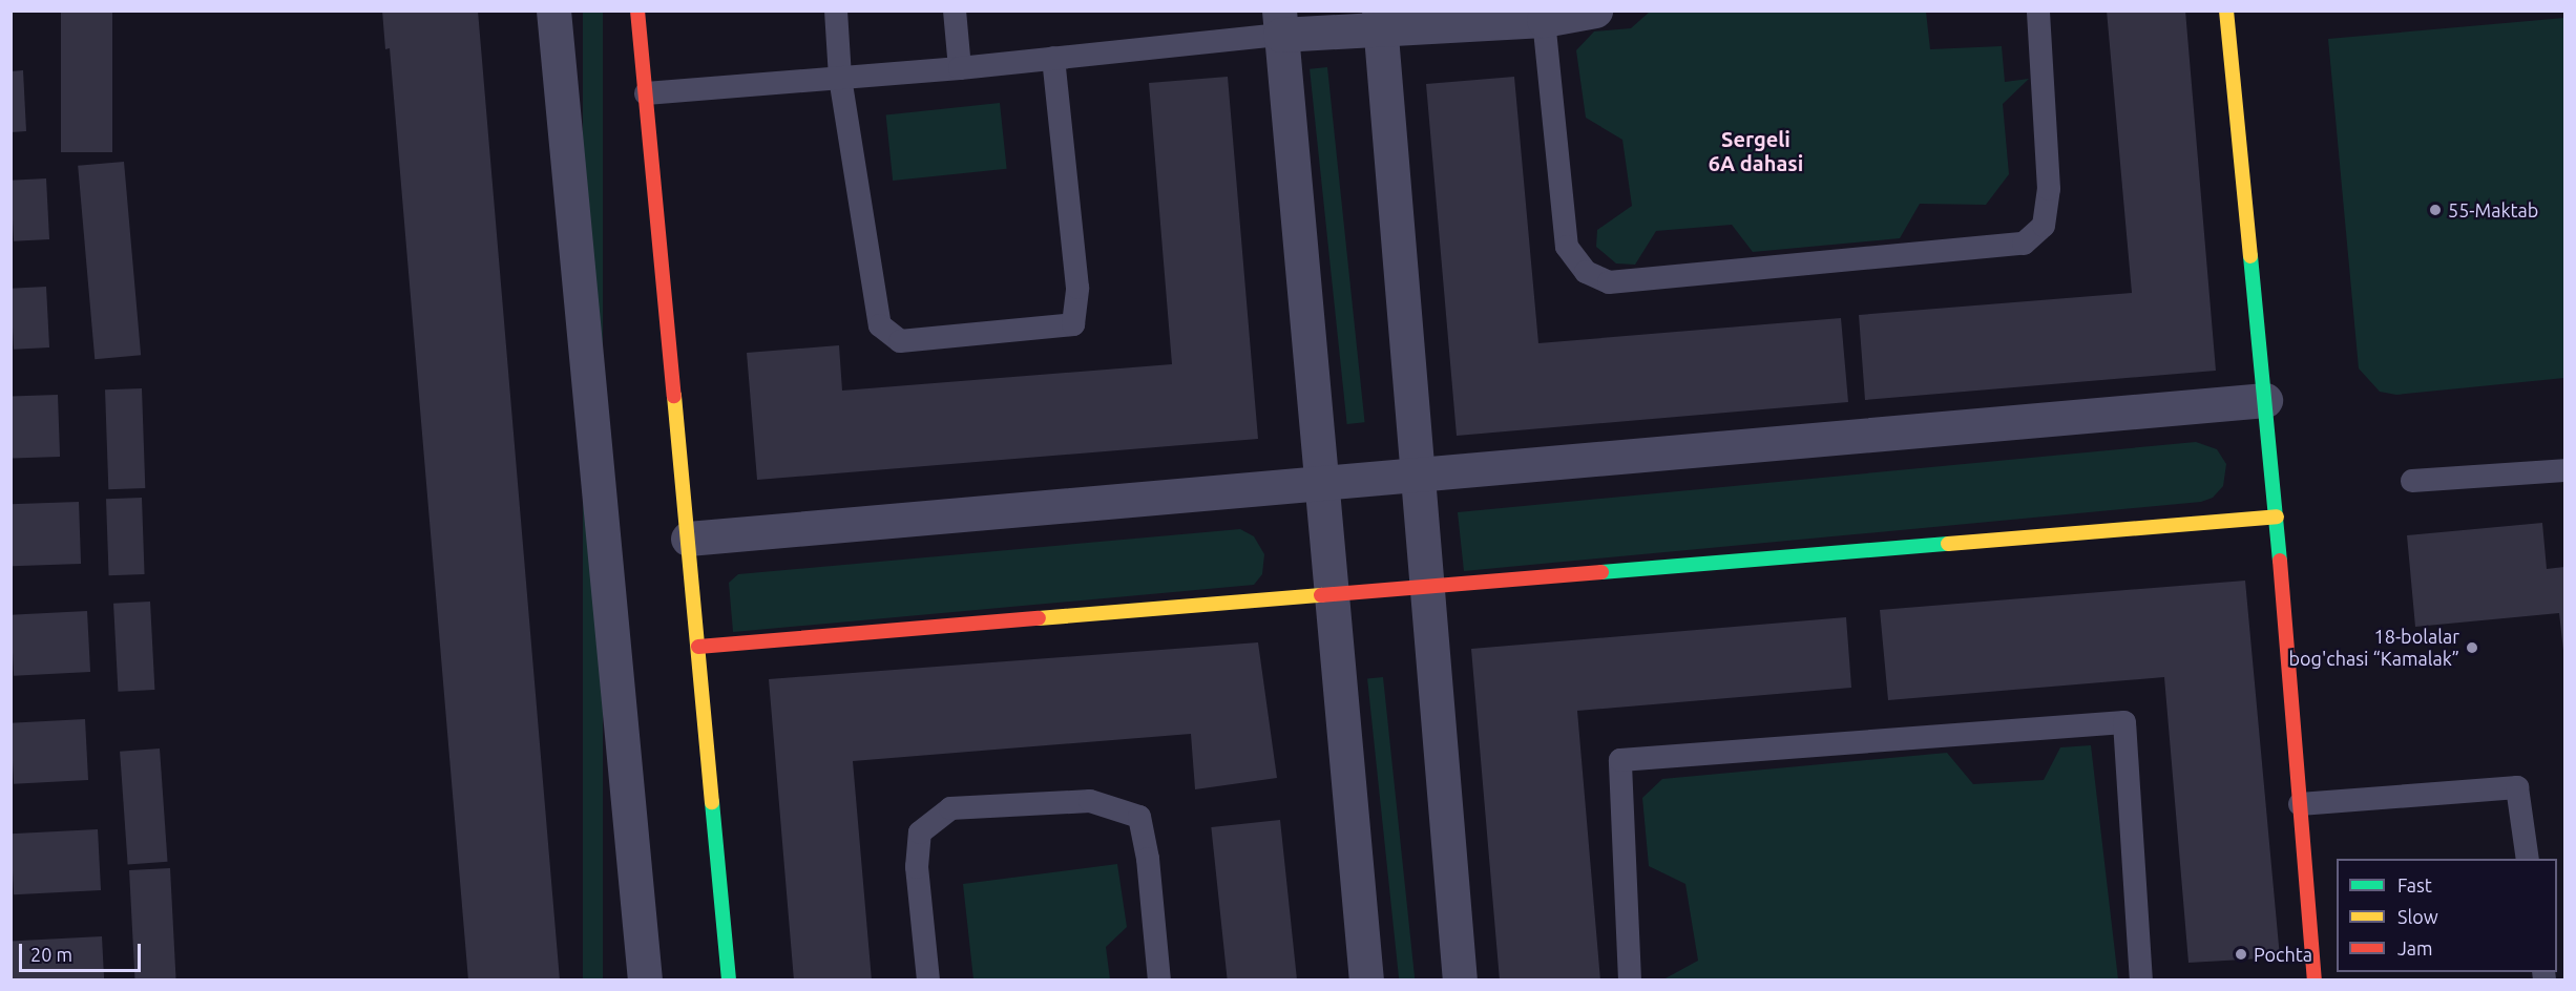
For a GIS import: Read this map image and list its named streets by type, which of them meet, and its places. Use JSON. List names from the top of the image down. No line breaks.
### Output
{"districts":["Sergeli 6A dahasi"],"places":["55-Maktab","18-bolalar bog'chasi “Kamalak”","Pochta"],"legend":["Fast","Slow","Jam"],"scale_bar":"20 m"}
